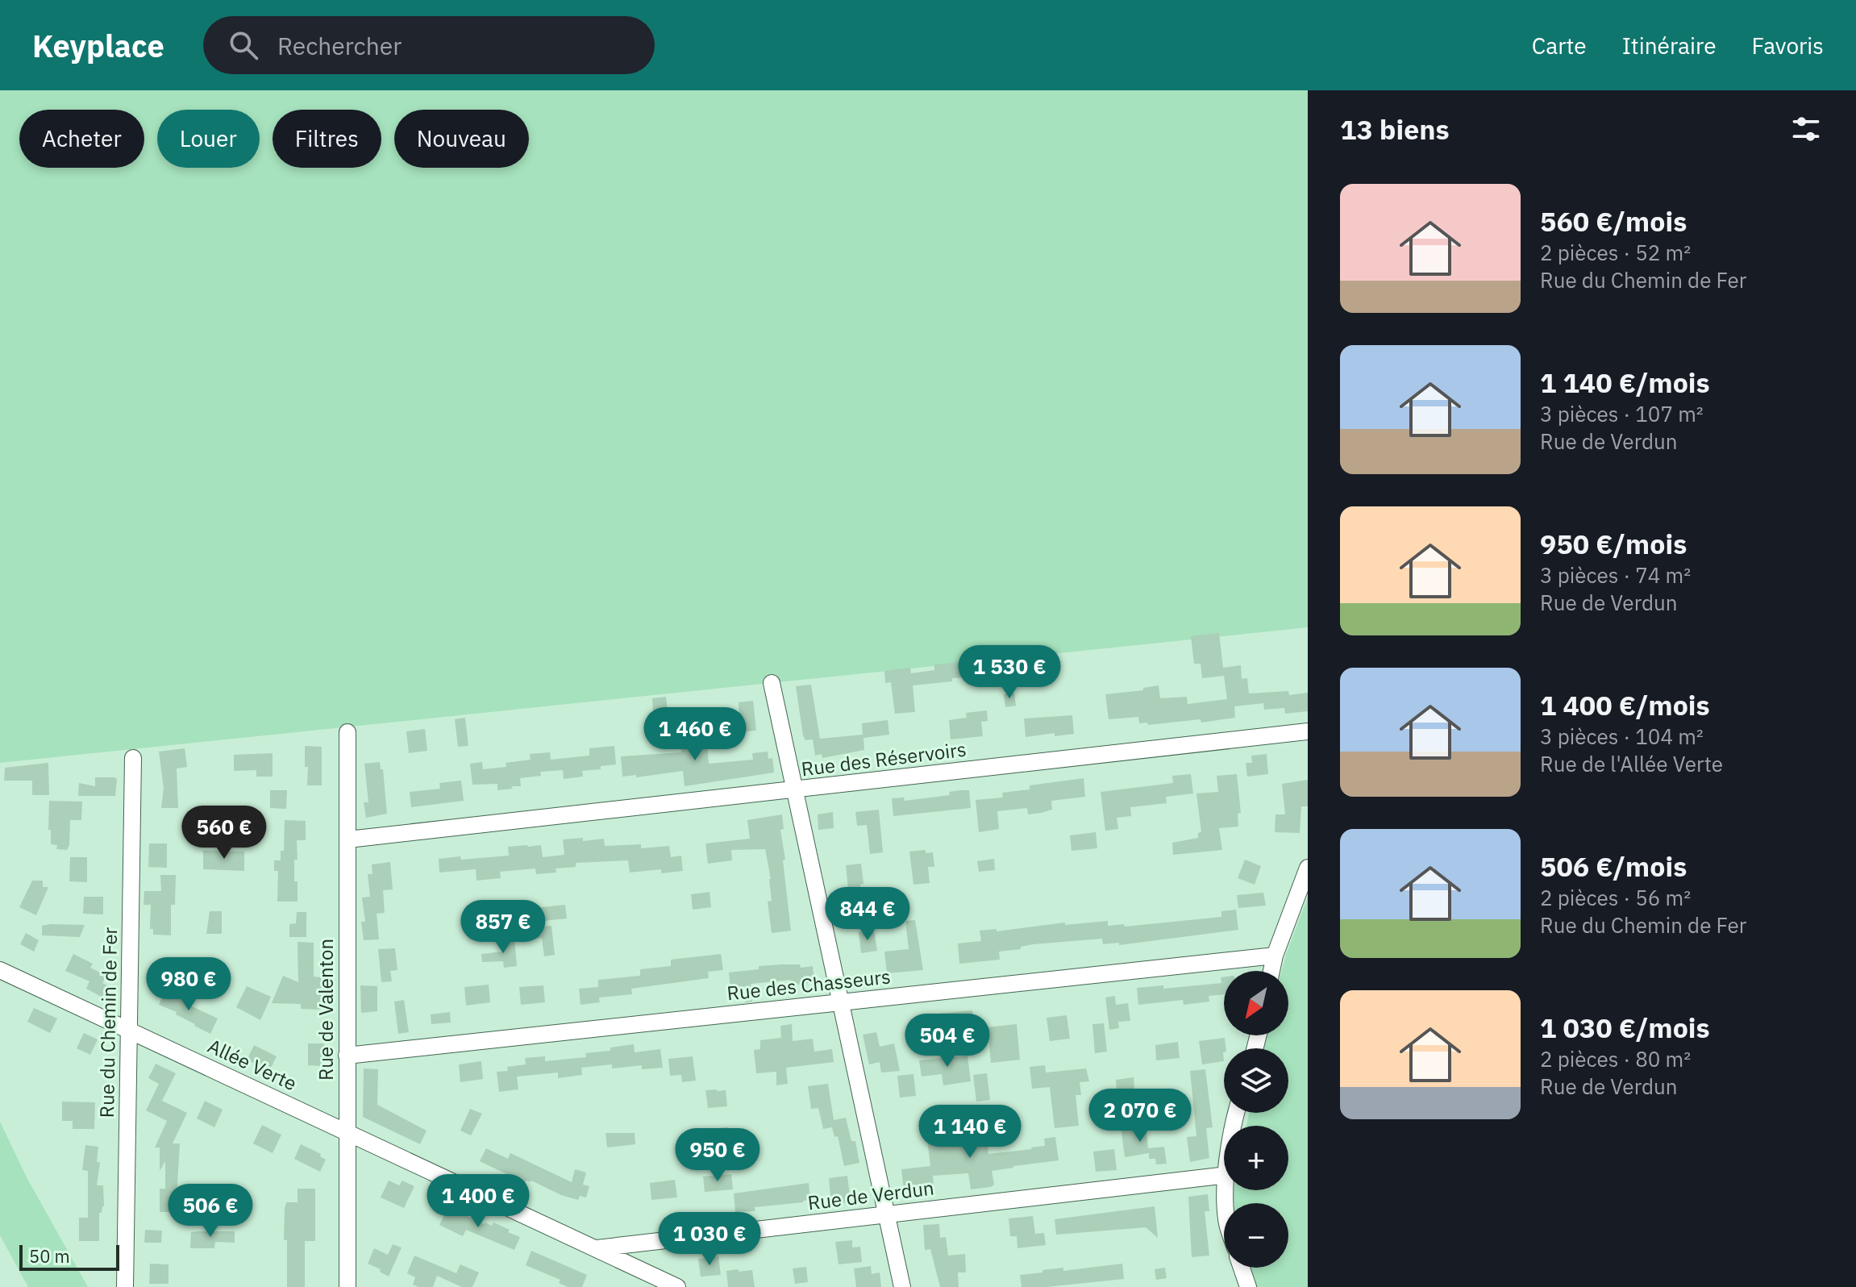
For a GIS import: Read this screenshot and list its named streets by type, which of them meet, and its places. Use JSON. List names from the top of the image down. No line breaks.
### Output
{"streets":{"street":["Rue des Réservoirs","Rue des Chasseurs","Rue de Valenton","Rue du Chemin de Fer","Allée Verte","Rue de Verdun"]},"crossings":[["Rue des Réservoirs","Rue de Valenton"],["Rue des Chasseurs","Rue de Valenton"],["Rue de Valenton","Allée Verte"],["Rue du Chemin de Fer","Allée Verte"],["Allée Verte","Rue de Verdun"]],"scale_bar":"50 m","north":"bottom left","page":{"header":"Keyplace","search":"Rechercher","nav":["Carte","Itinéraire","Favoris"],"heading":"13 biens","chip":["Acheter","Louer","Filtres","Nouveau"],"list":[{"name":"560 €/mois","note":"2 pièces · 52 m² · Rue du Chemin de Fer"},{"name":"1 140 €/mois","note":"3 pièces · 107 m² · Rue de Verdun"},{"name":"950 €/mois","note":"3 pièces · 74 m² · Rue de Verdun"},{"name":"1 400 €/mois","note":"3 pièces · 104 m² · Rue de l'Allée Verte"},{"name":"506 €/mois","note":"2 pièces · 56 m² · Rue du Chemin de Fer"},{"name":"1 030 €/mois","note":"2 pièces · 80 m² · Rue de Verdun"}],"price":["1 530 €","1 460 €","560 €","844 €","857 €","980 €","504 €","2 070 €","1 140 €","950 €","1 400 €","506 €","1 030 €"],"map_buttons":["+","−"],"scale":"50 m"}}
